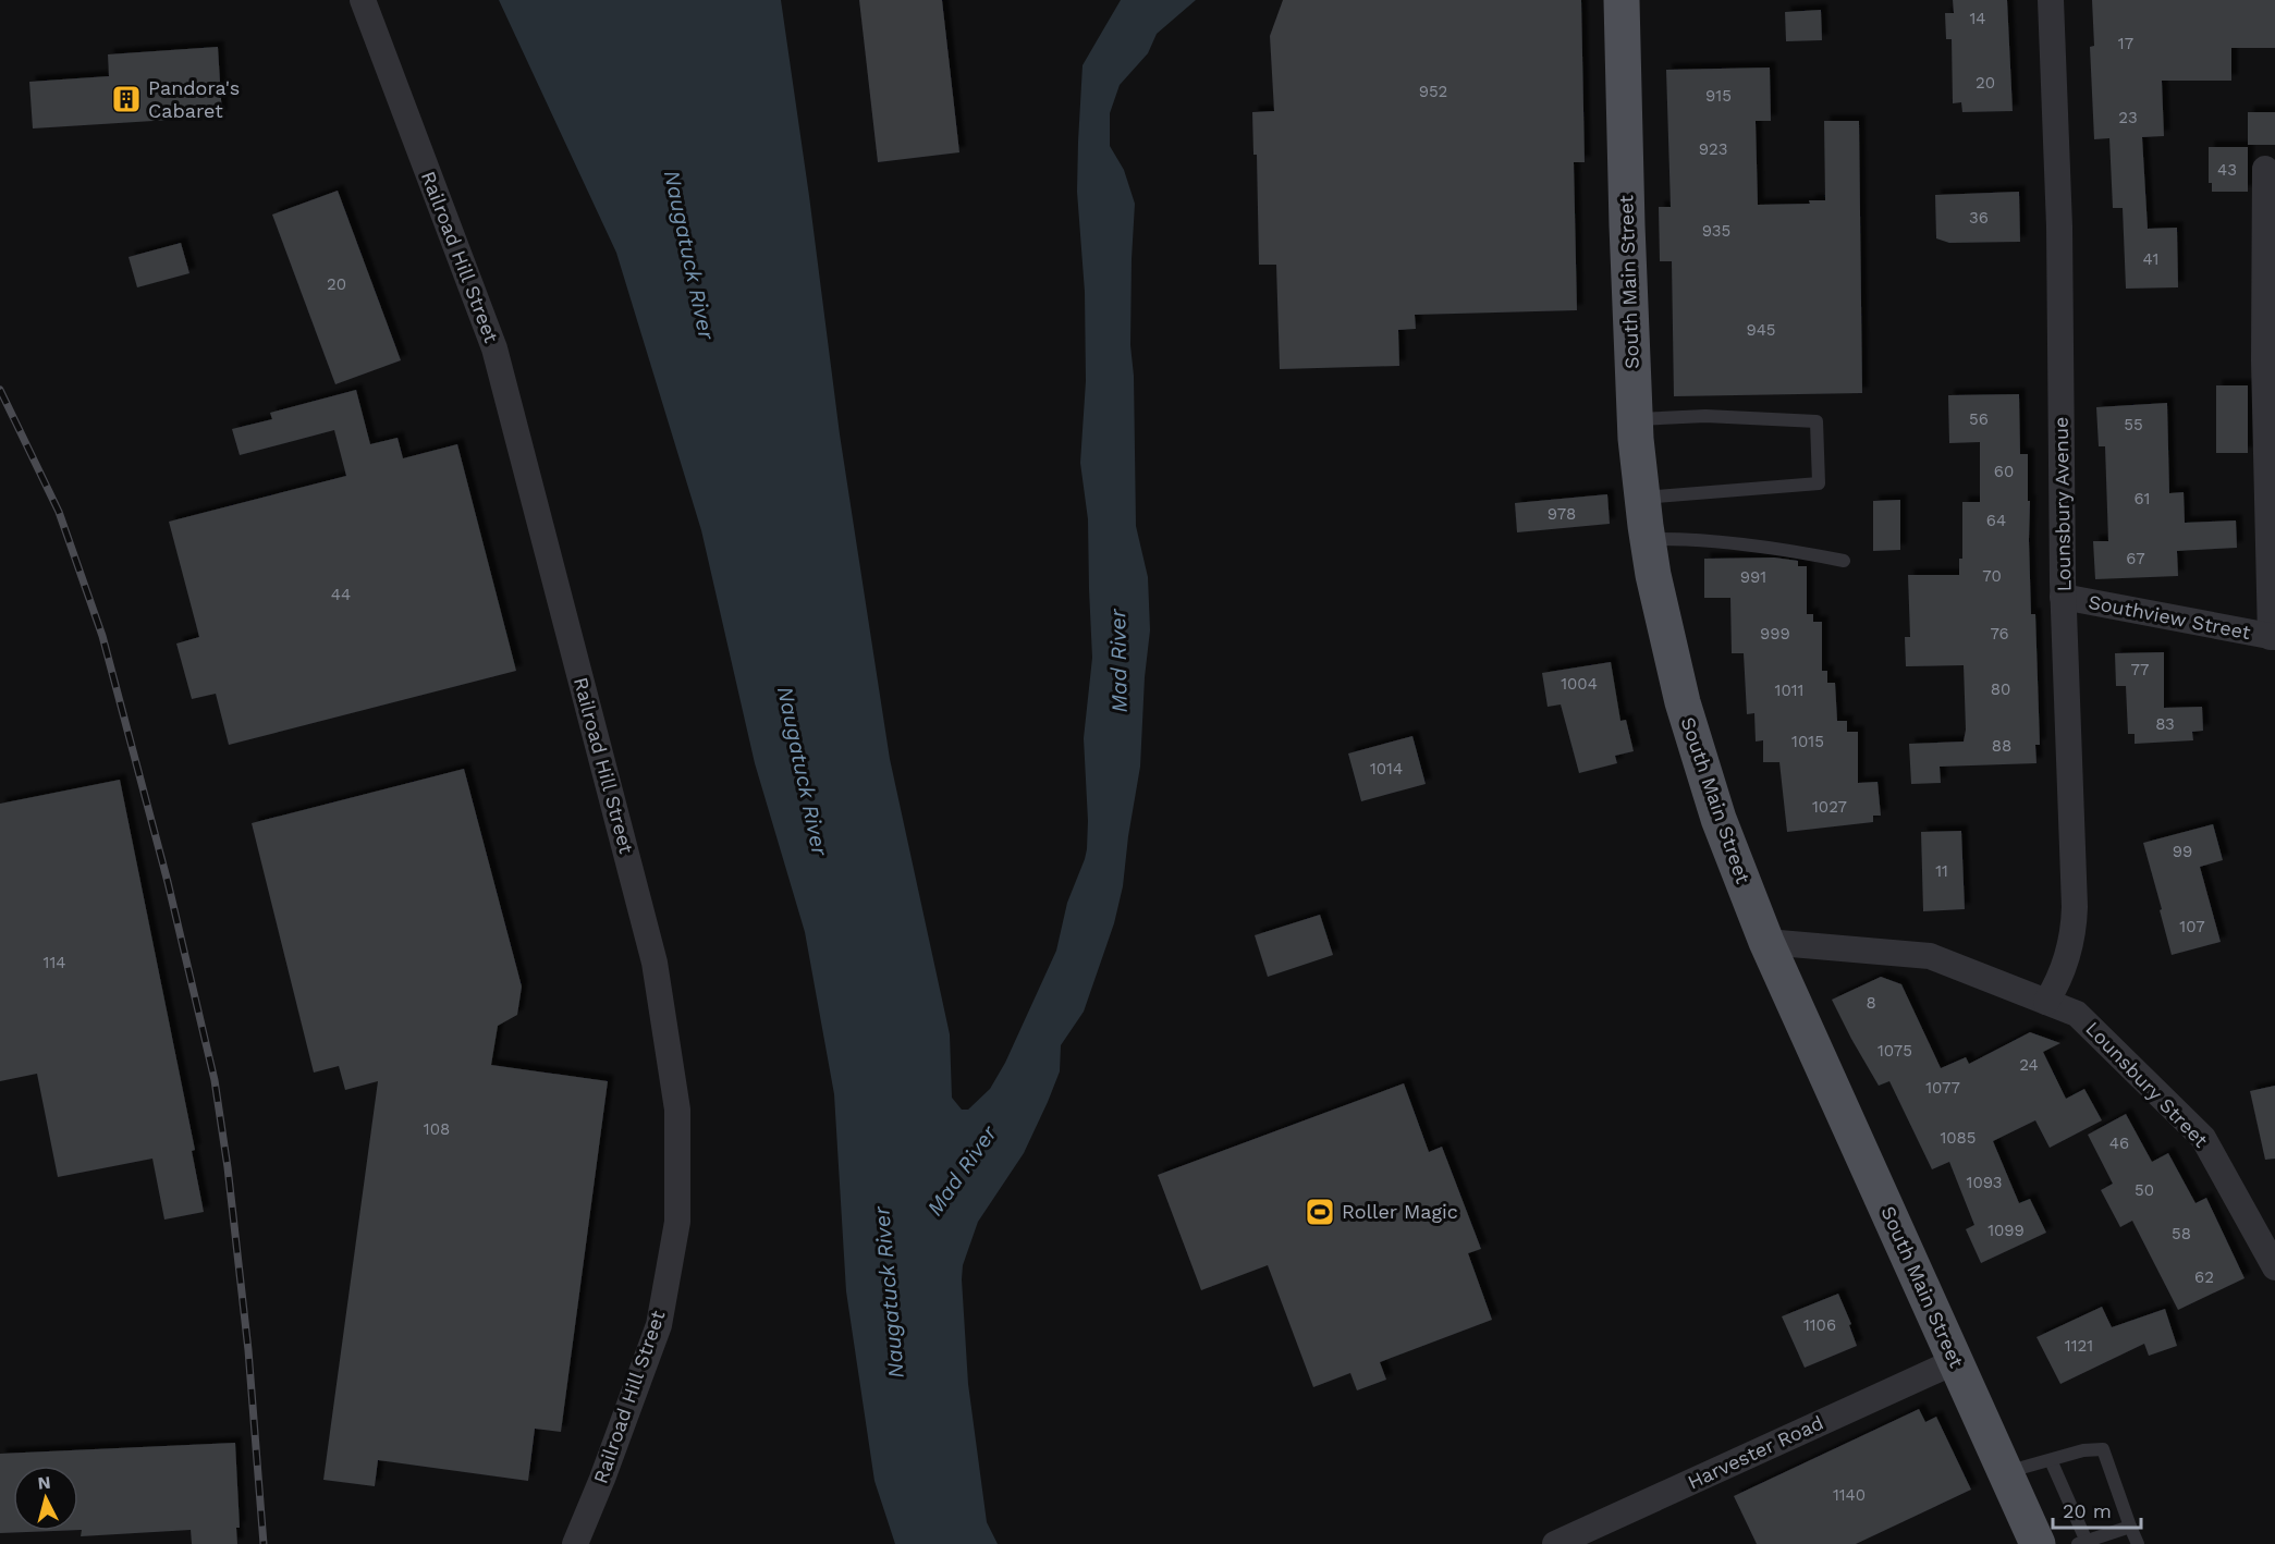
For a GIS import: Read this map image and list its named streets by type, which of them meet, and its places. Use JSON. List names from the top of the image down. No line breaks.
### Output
{"streets":{"main road":["South Main Street"],"street":["Railroad Hill Street","Lounsbury Avenue","Southview Street","Lounsbury Street","Harvester Road"]},"crossings":[["South Main Street","Lounsbury Street"],["South Main Street","Harvester Road"],["Lounsbury Avenue","Southview Street"],["Lounsbury Avenue","Lounsbury Street"]],"water":["Naugatuck River","Mad River"],"places":{"building":["Pandora's Cabaret"],"sports":["Roller Magic"]},"house_numbers":["14","17","20","952","915","23","923","43","36","935","41","20","945","56","55","60","61","978","64","67","70","991","44","999","76","77","1004","80","1011","83","1015","88","1014","1027","99","11","107","114","8","1075","24","1077","108","1085","46","1093","50","1099","58","62","1106","1121","1140"],"scale_bar":"20 m","north":"top"}
